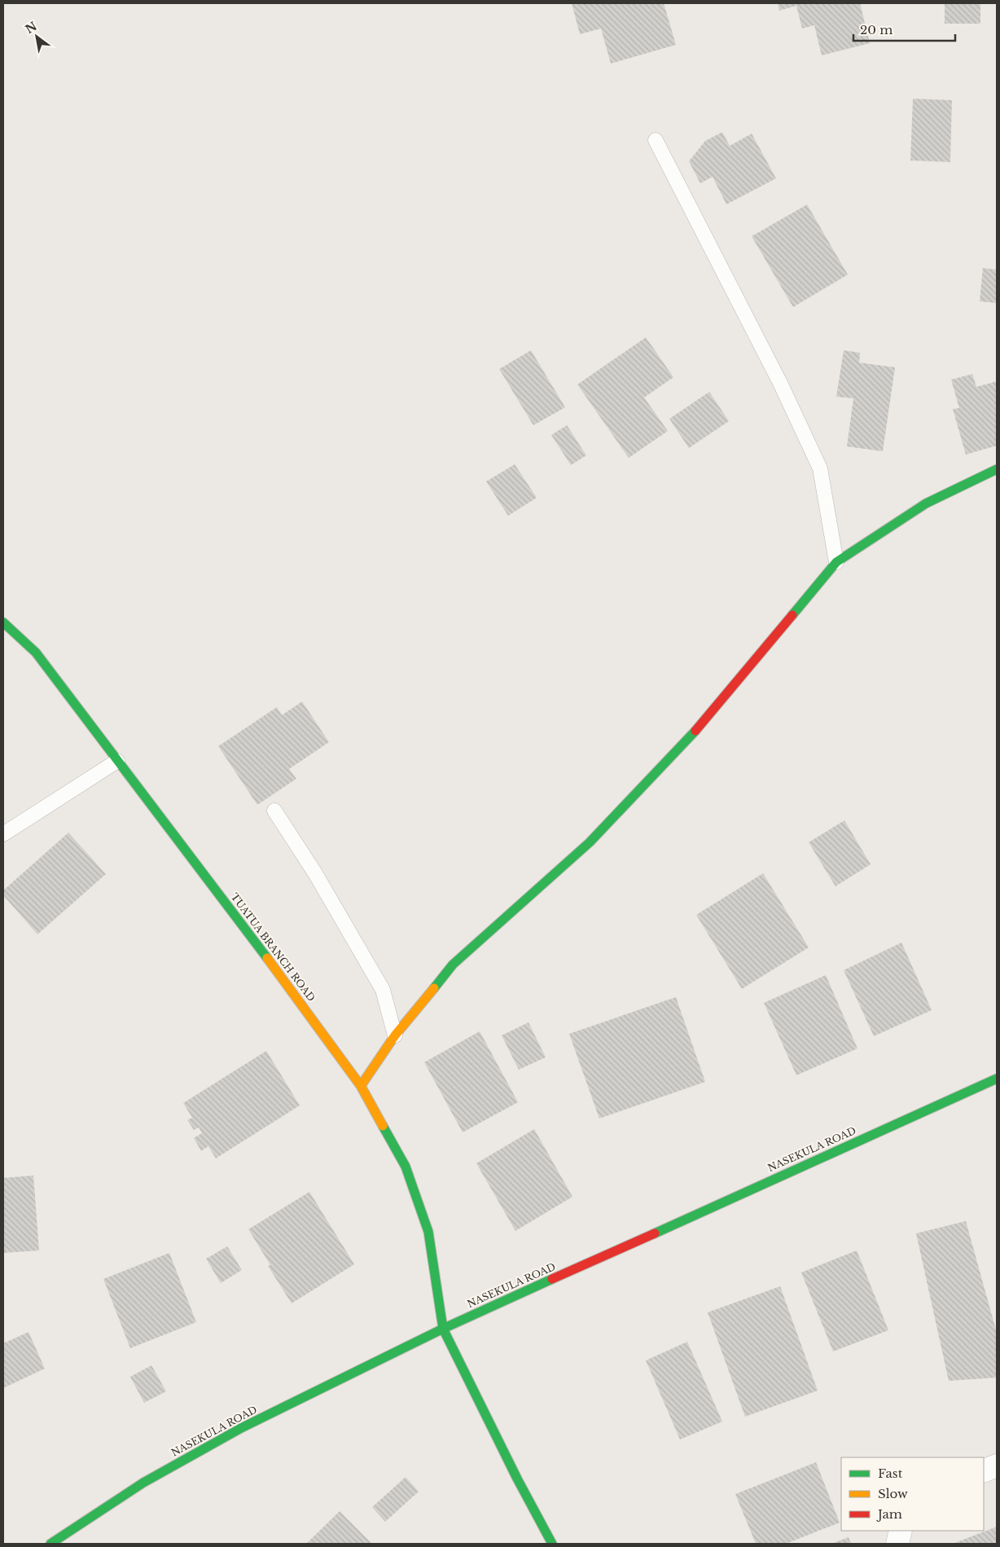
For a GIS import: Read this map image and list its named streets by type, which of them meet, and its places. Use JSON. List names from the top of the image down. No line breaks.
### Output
{"streets":{"street":["TUATUA BRANCH ROAD","NASEKULA ROAD"]},"crossings":[["TUATUA BRANCH ROAD","NASEKULA ROAD"]],"legend":["Fast","Slow","Jam"],"scale_bar":"20 m","north":"top left"}
